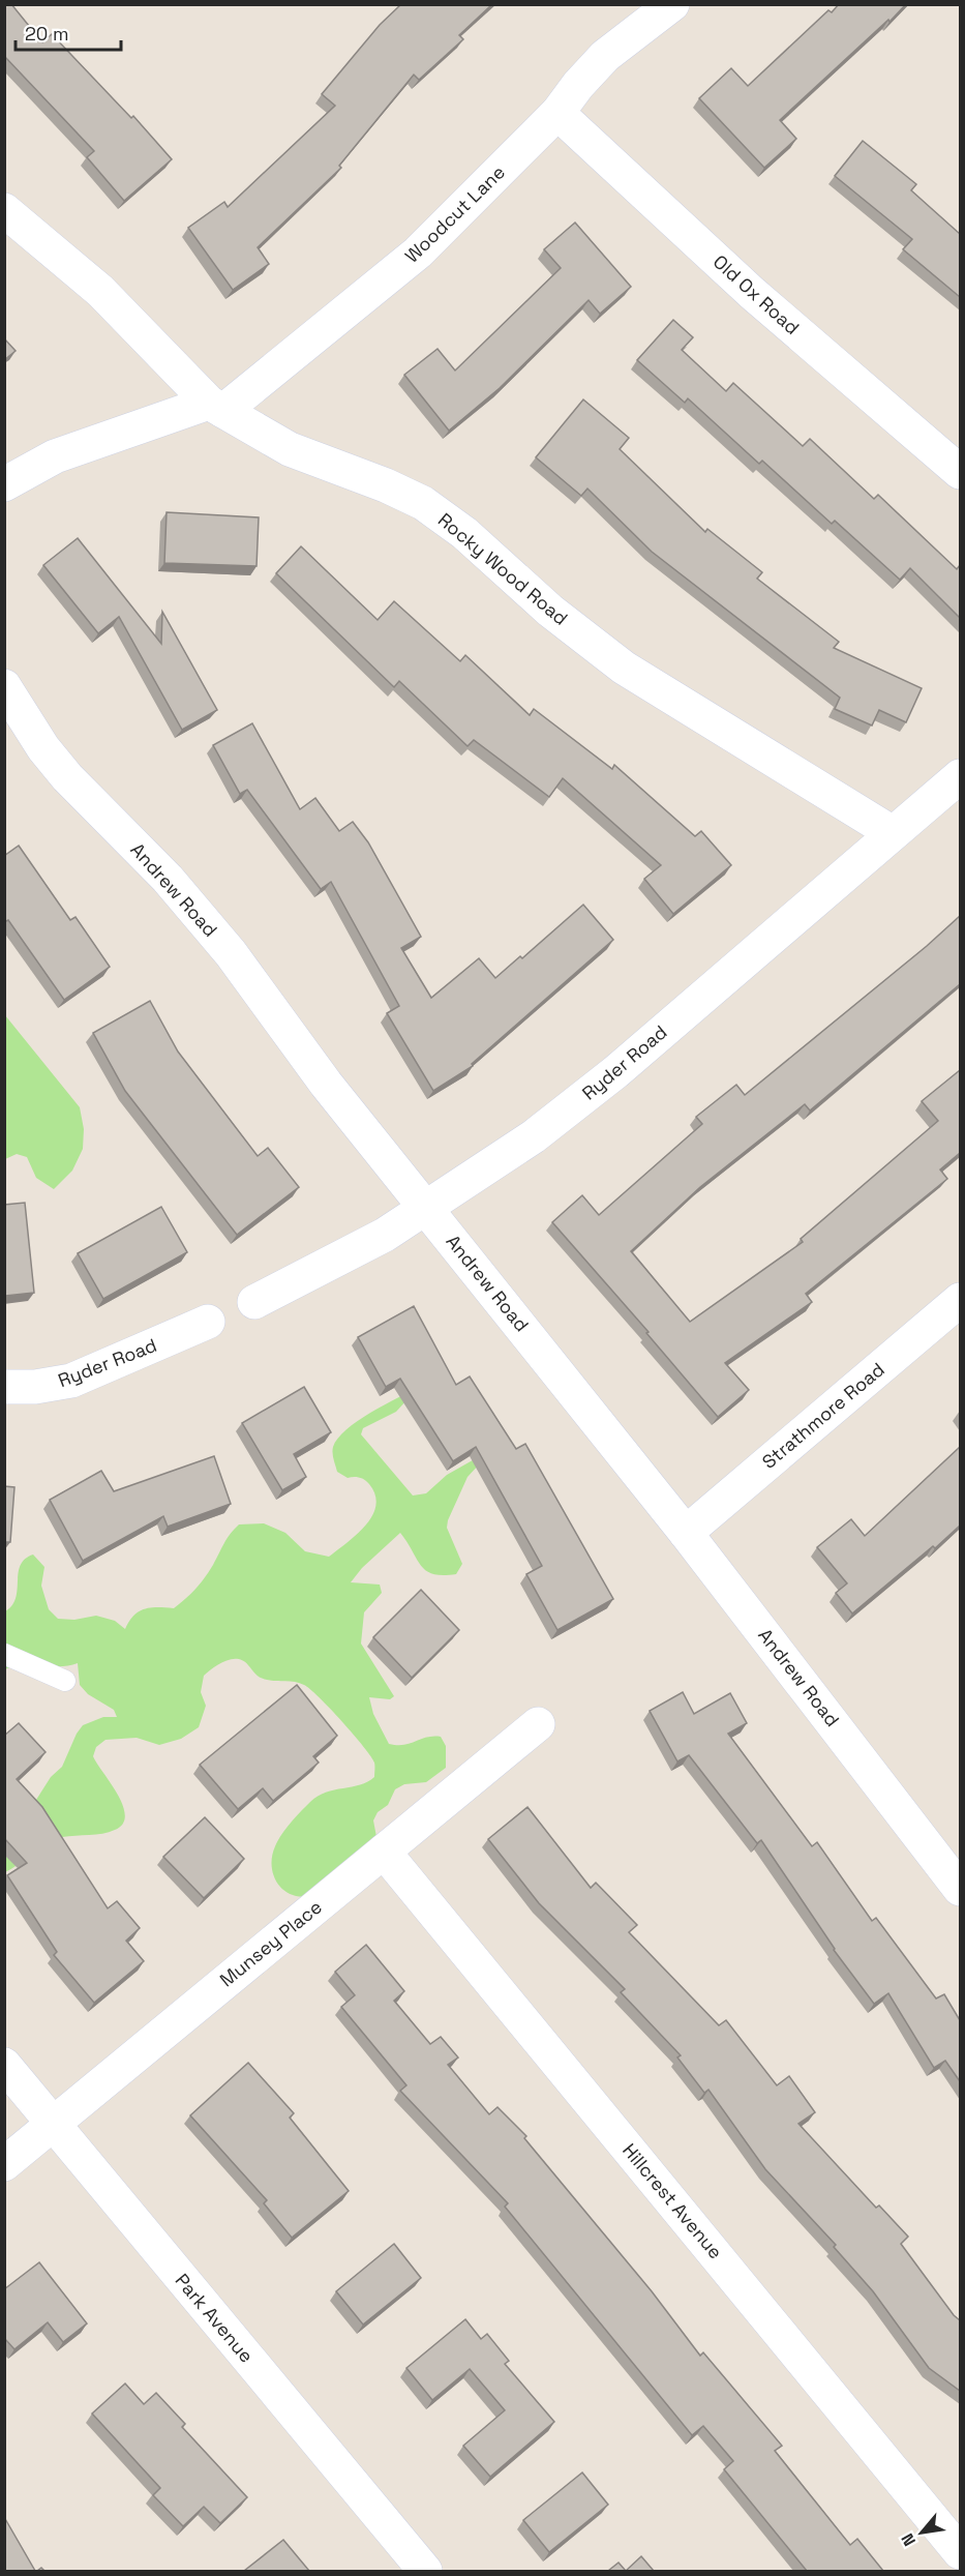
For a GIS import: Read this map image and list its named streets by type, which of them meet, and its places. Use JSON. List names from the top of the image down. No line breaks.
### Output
{"streets":{"street":["Woodcut Lane","Old Ox Road","Rocky Wood Road","Andrew Road","Ryder Road","Strathmore Road","Munsey Place","Hillcrest Avenue","Park Avenue"]},"crossings":[["Woodcut Lane","Old Ox Road"],["Woodcut Lane","Rocky Wood Road"],["Rocky Wood Road","Ryder Road"],["Andrew Road","Ryder Road"],["Andrew Road","Strathmore Road"],["Munsey Place","Hillcrest Avenue"],["Munsey Place","Park Avenue"]],"scale_bar":"20 m","north":"bottom left"}
